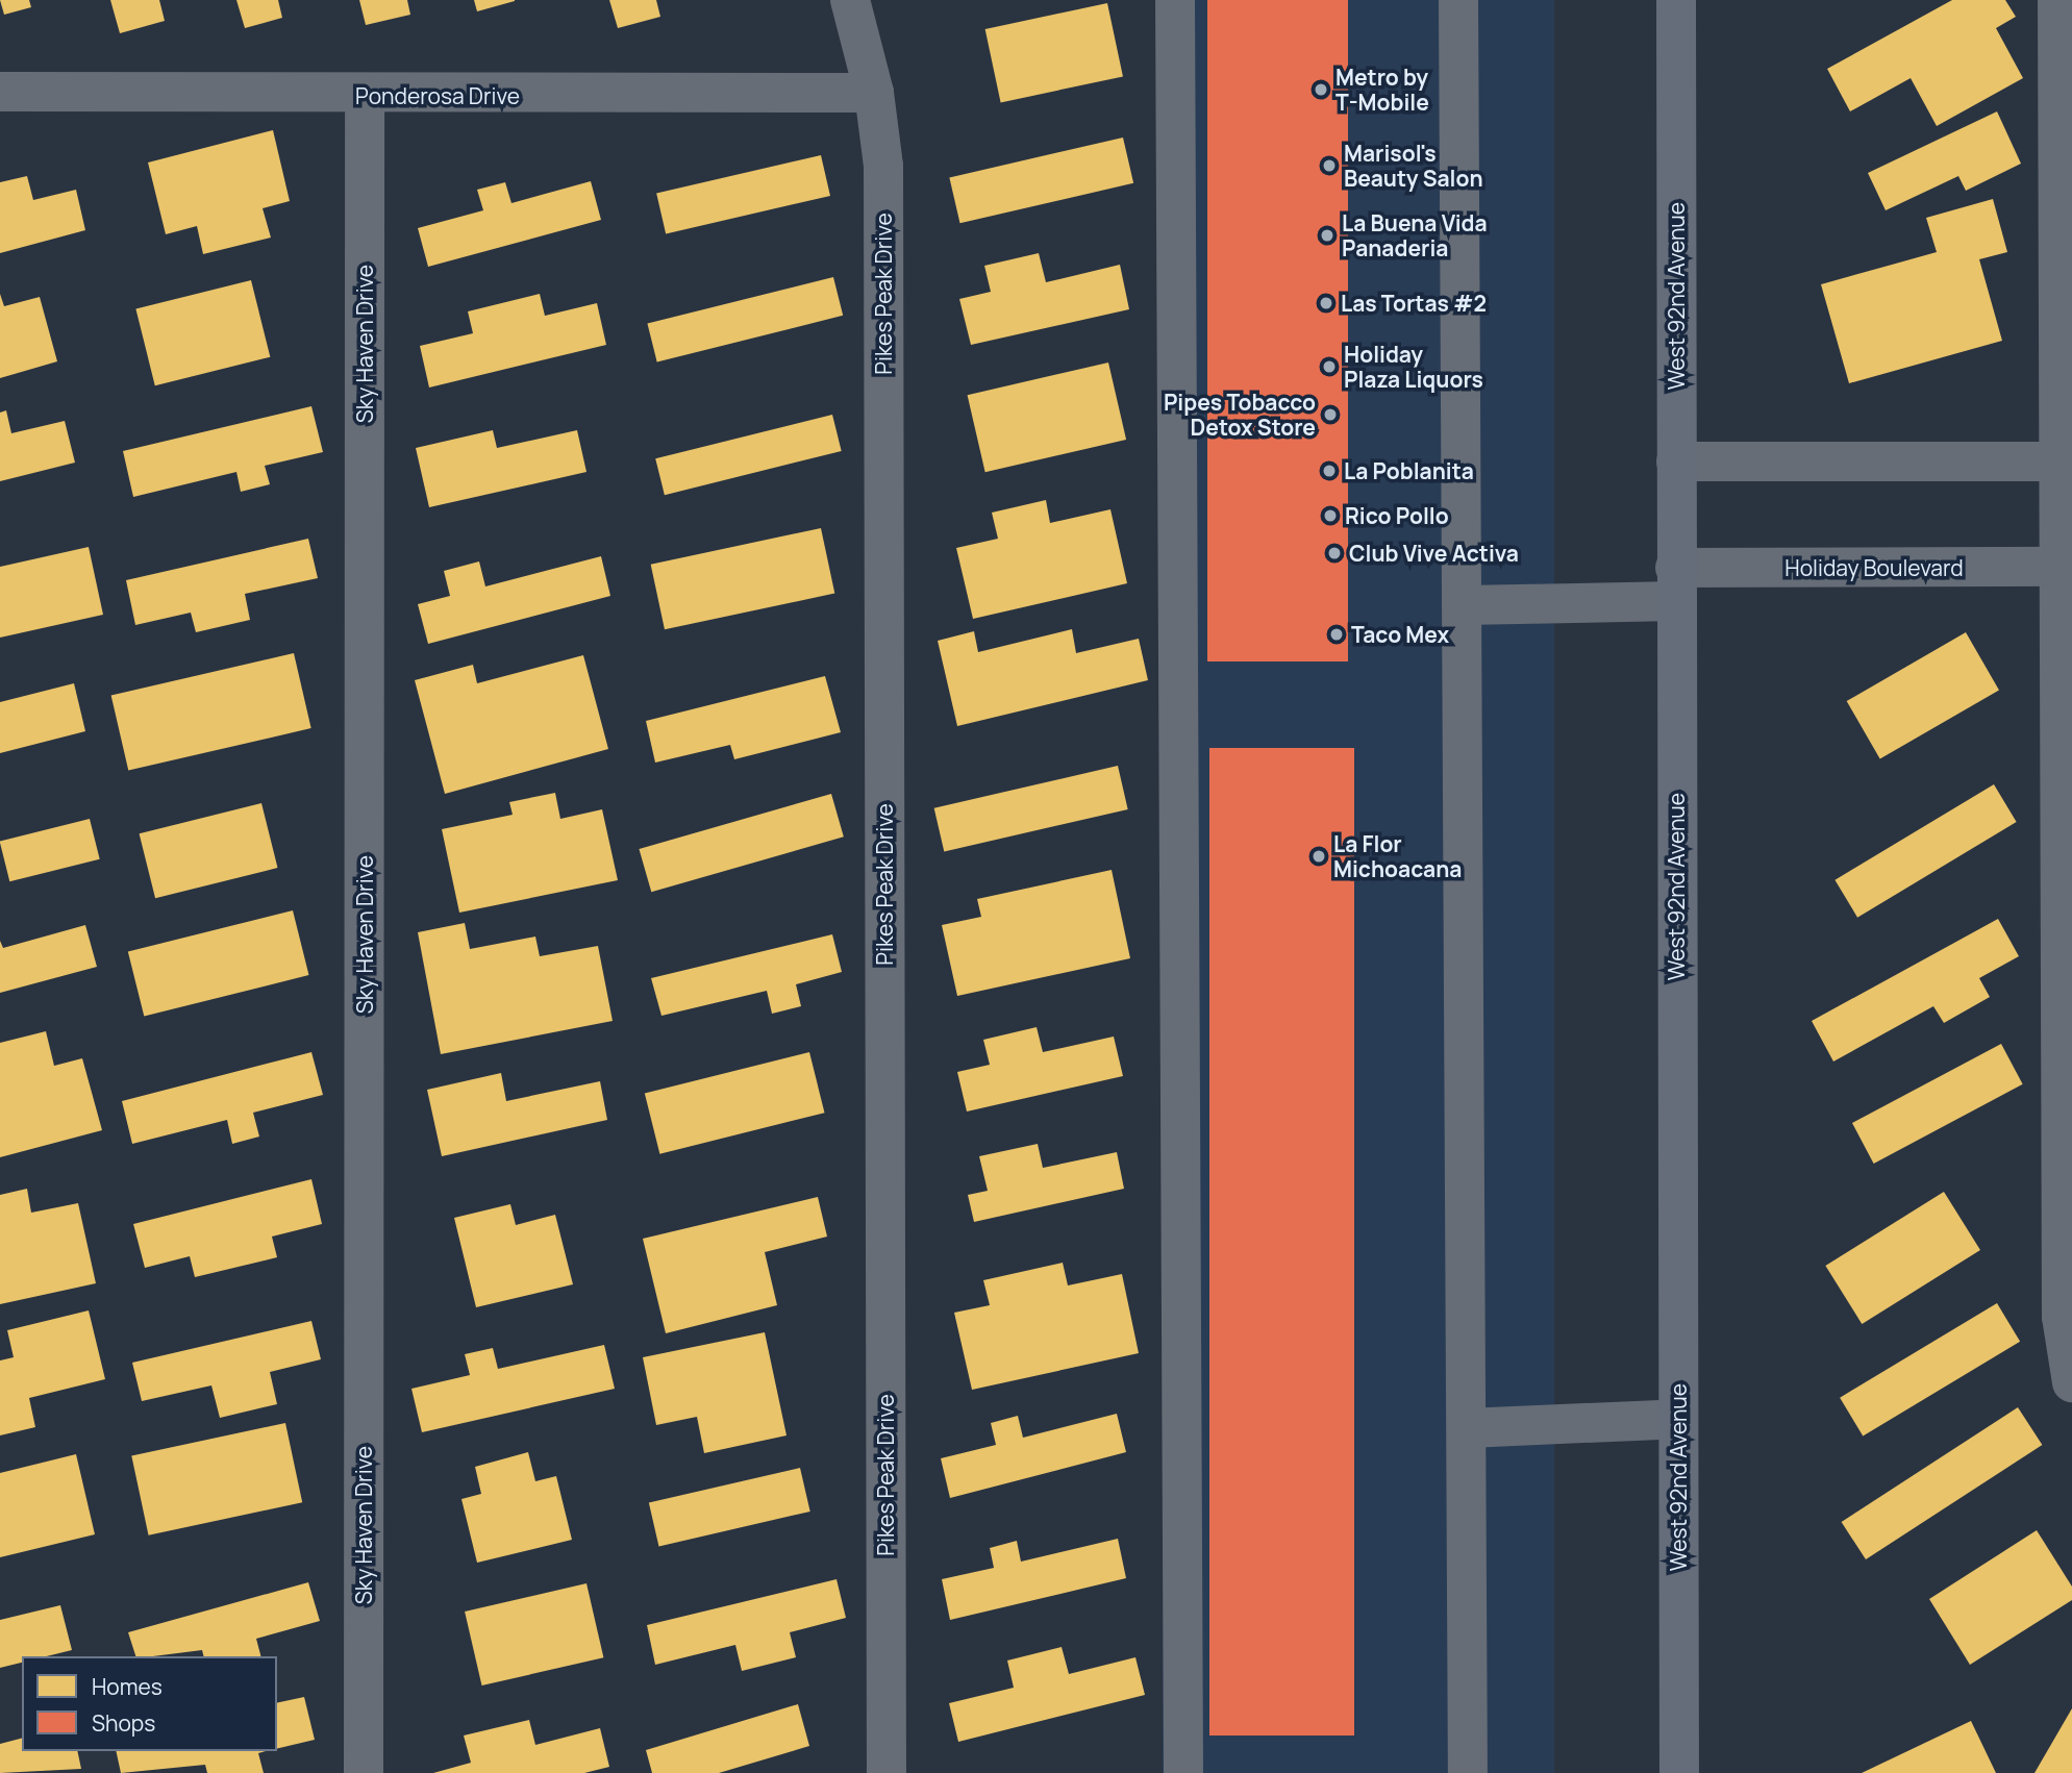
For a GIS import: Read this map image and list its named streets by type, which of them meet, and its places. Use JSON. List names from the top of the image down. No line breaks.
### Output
{"streets":{"main road":["West 92nd Avenue"],"street":["Ponderosa Drive","Pikes Peak Drive","Sky Haven Drive","Holiday Boulevard"]},"crossings":[["Ponderosa Drive","Pikes Peak Drive"],["Ponderosa Drive","Sky Haven Drive"],["West 92nd Avenue","Holiday Boulevard"]],"places":["Metro by T-Mobile","Marisol's Beauty Salon","La Buena Vida Panaderia","Las Tortas #2","Holiday Plaza Liquors","Pipes Tobacco Detox Store","La Poblanita","Rico Pollo","Club Vive Activa","Taco Mex","La Flor Michoacana"],"legend":["Homes","Shops"]}
